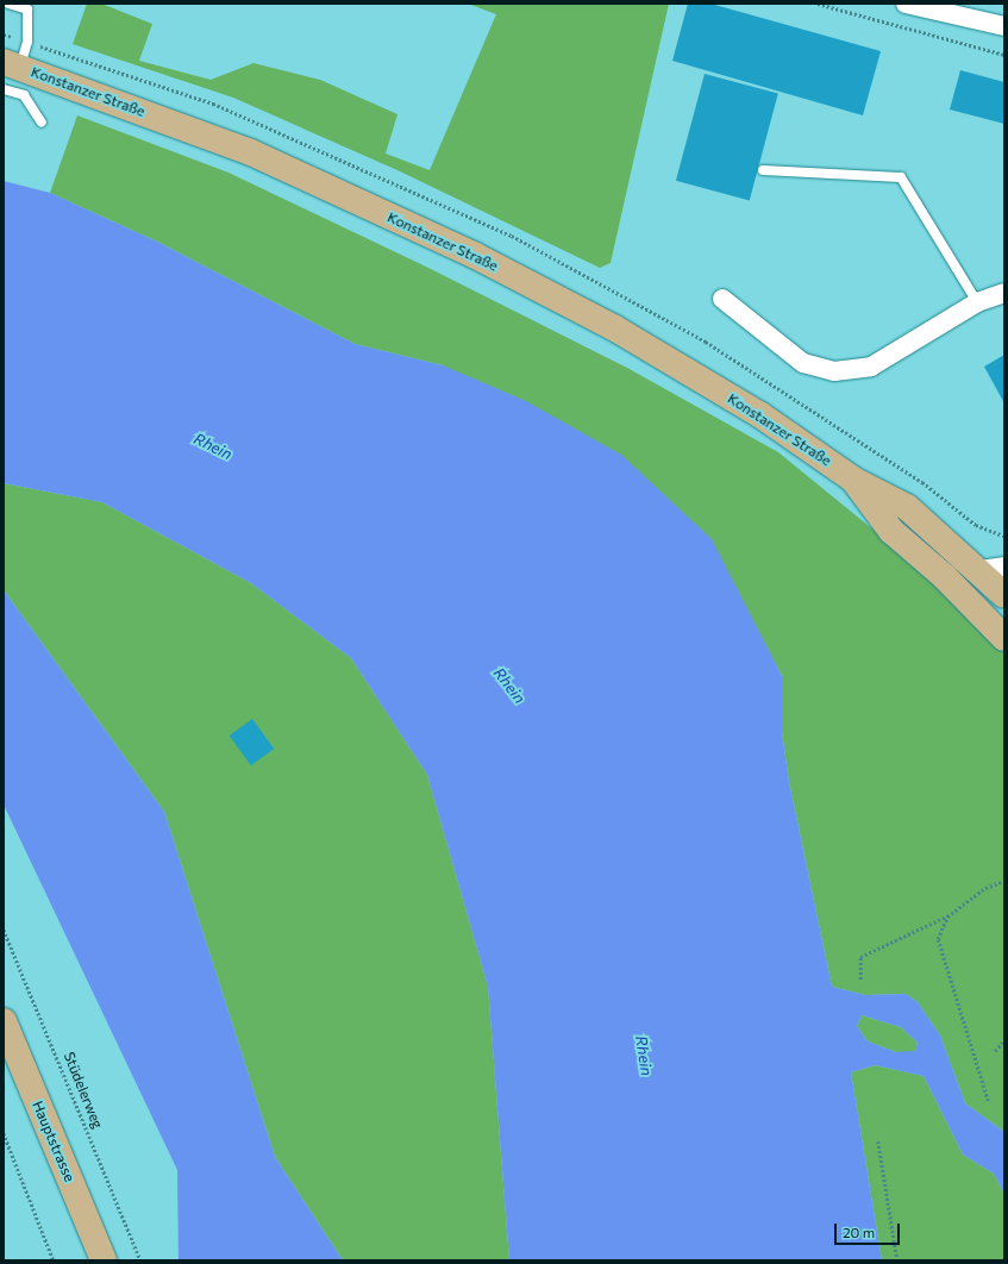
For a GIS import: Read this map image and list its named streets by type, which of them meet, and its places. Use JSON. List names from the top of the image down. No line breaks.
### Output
{"streets":{"main road":["Konstanzer Straße","Hauptstrasse"],"path":["Stüdelerweg"]},"water":["Rhein"],"scale_bar":"20 m"}
